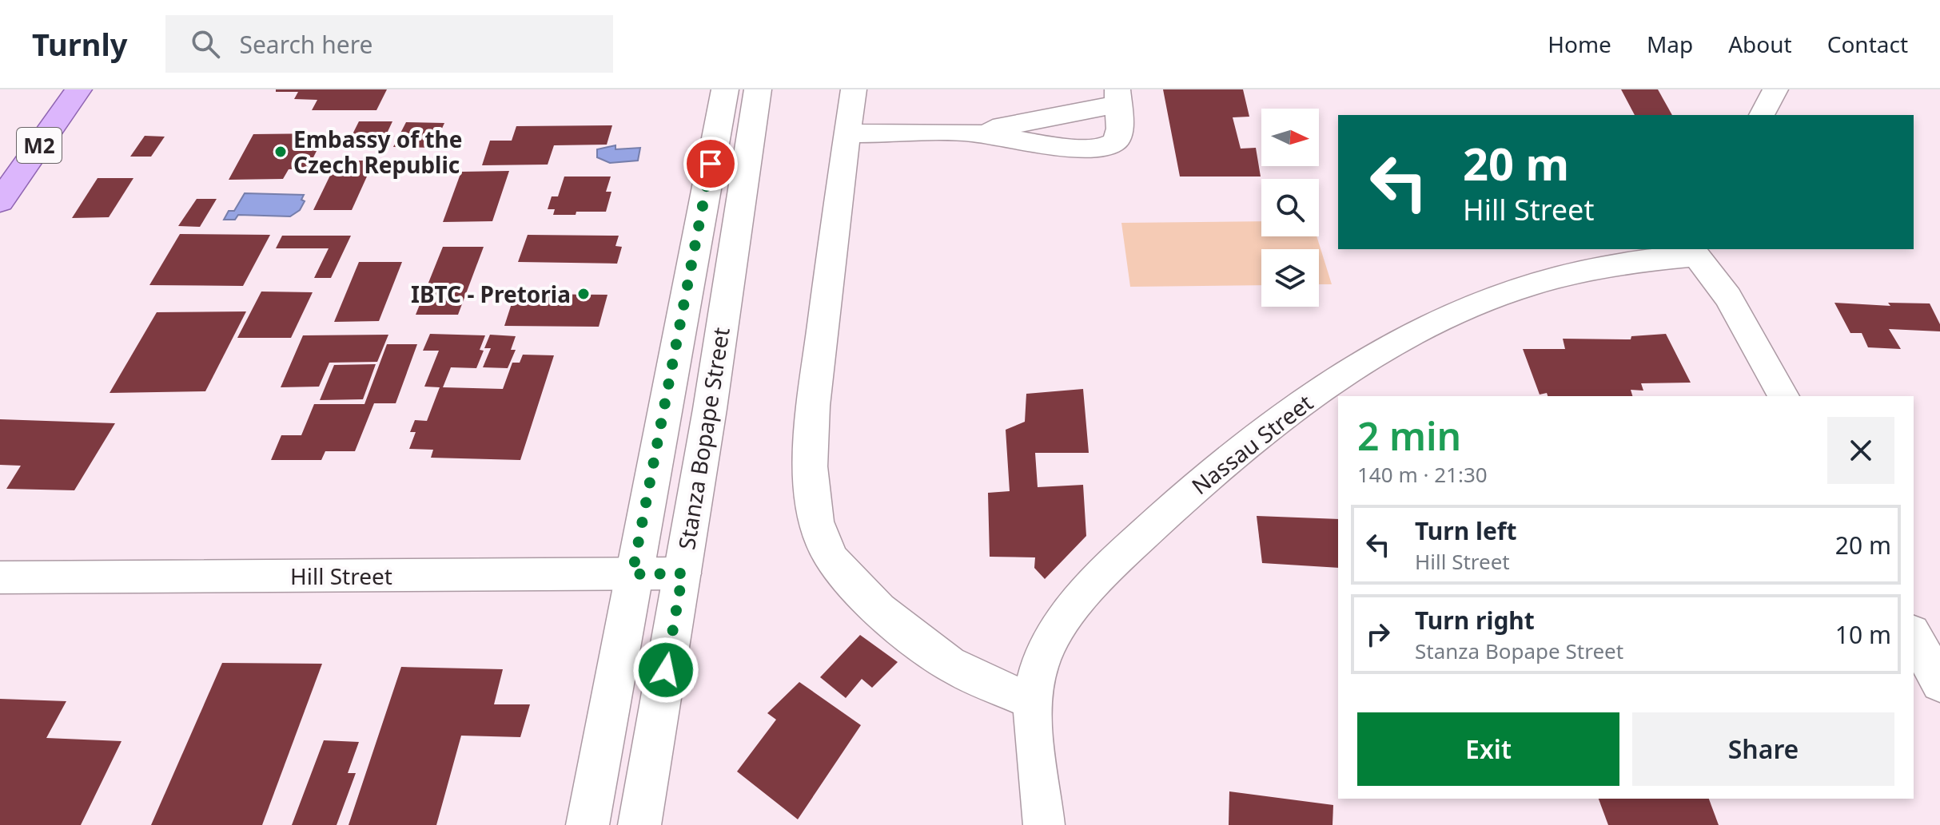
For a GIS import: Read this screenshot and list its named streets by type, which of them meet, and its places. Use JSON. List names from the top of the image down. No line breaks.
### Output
{"streets":{"main road":["M2","Stanza Bopape Street"],"street":["Nassau Street","Hill Street"]},"crossings":[["Stanza Bopape Street","Hill Street"]],"places":["Embassy of the Czech Republic","IBTC - Pretoria"],"north":"right","page":{"header":"Turnly","search":"Search here","nav":["Home","Map","About","Contact"],"turn":["20 m","Hill Street"],"heading":["2 min","140 m · 21:30"],"list":[{"name":"Turn left","note":"Hill Street","value":"20 m"},{"name":"Turn right","note":"Stanza Bopape Street","value":"10 m"}],"buttons":["Exit","Share"]}}
